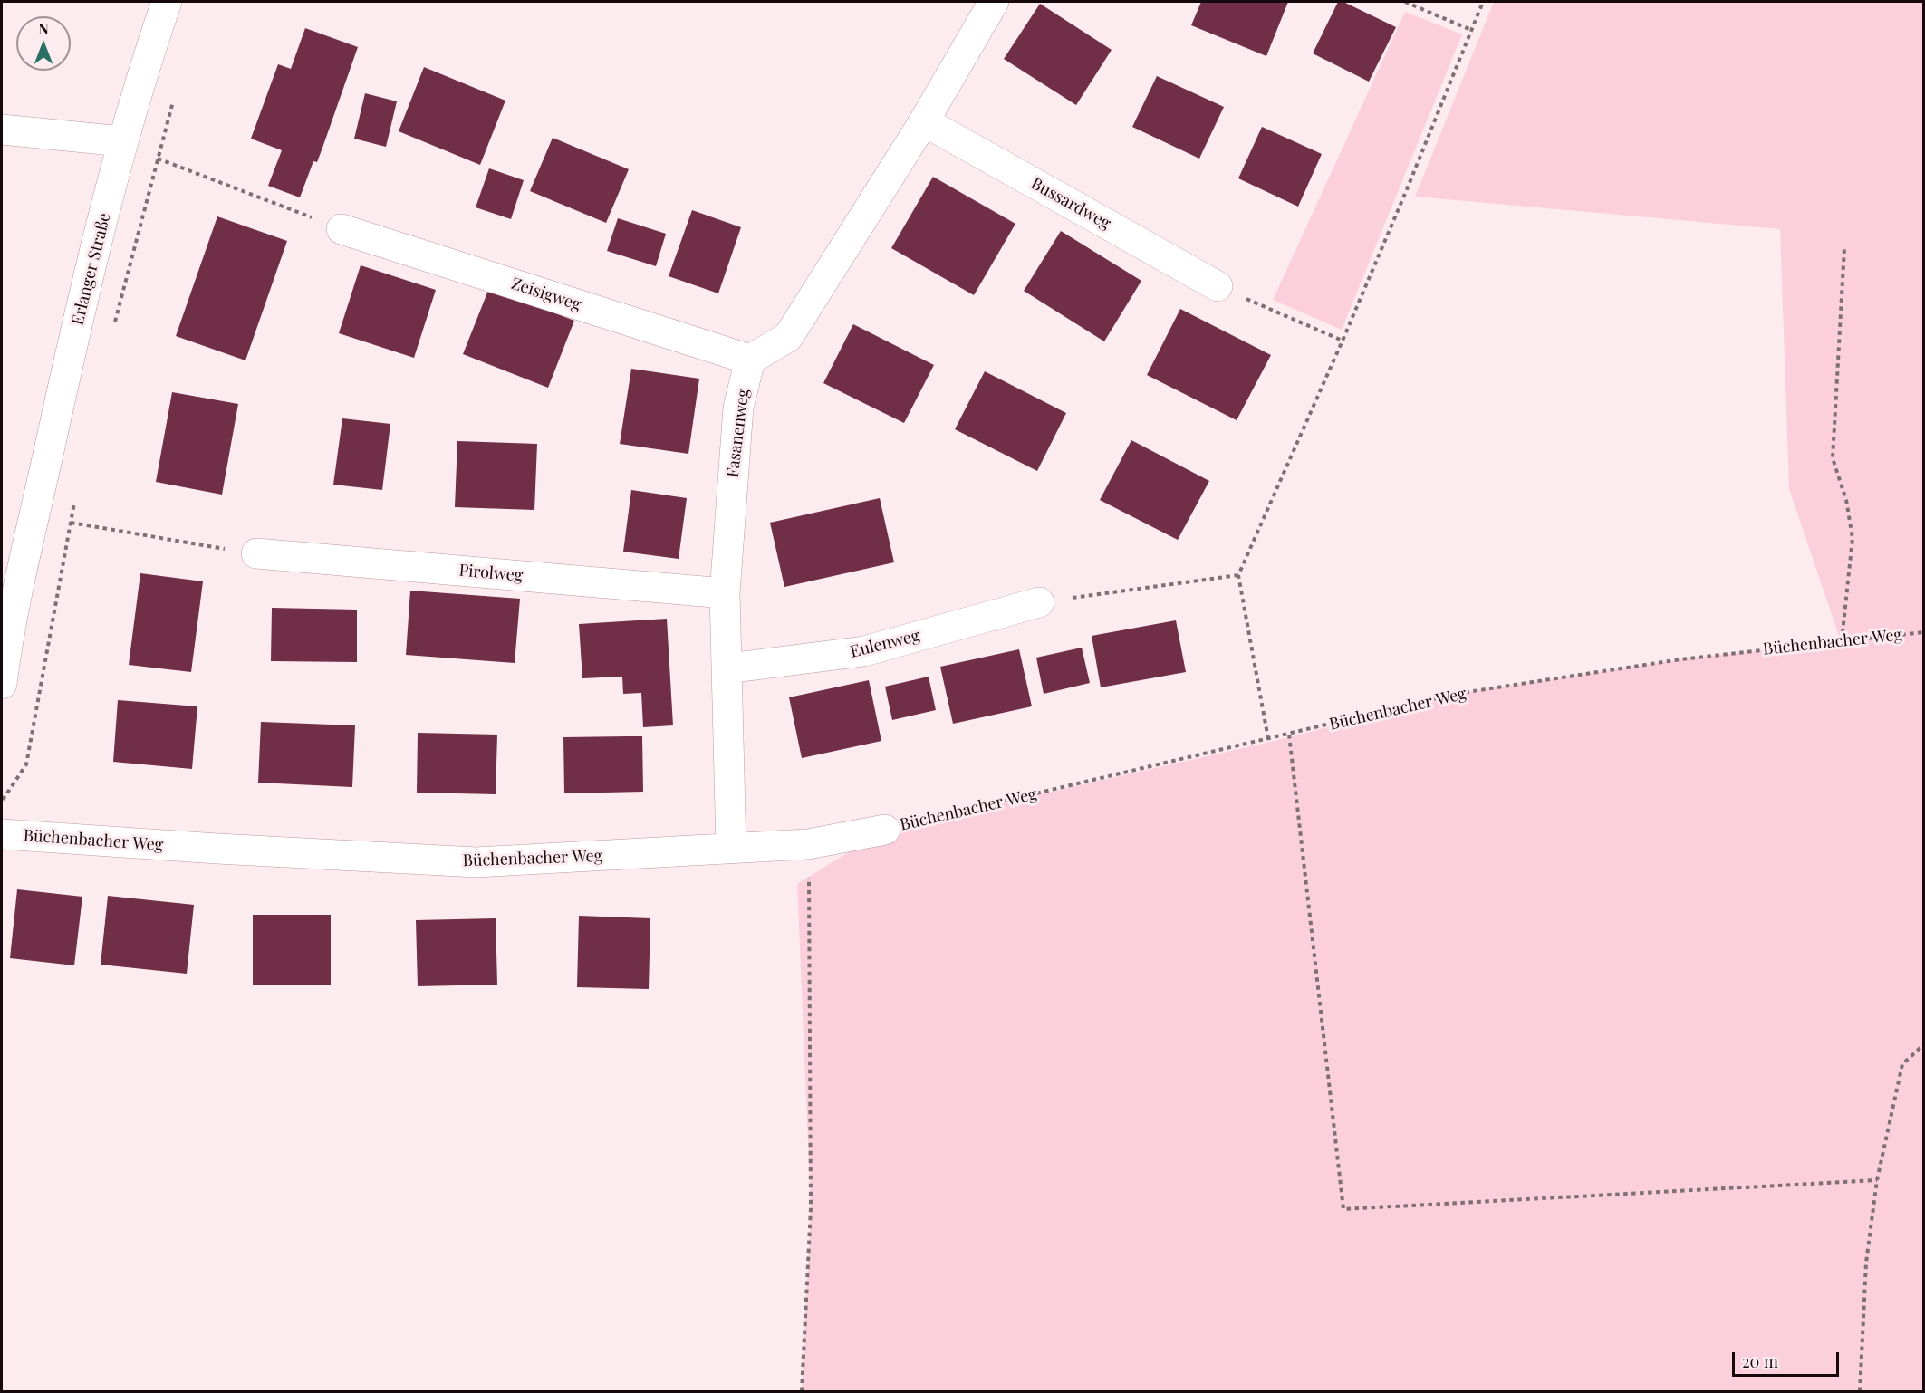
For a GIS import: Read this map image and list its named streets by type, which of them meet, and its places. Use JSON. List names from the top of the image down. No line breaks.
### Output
{"streets":{"street":["Bussardweg","Erlanger Straße","Zeisigweg","Fasanenweg","Pirolweg","Büchenbacher Weg","Eulenweg"]},"crossings":[["Zeisigweg","Fasanenweg"],["Fasanenweg","Pirolweg"],["Fasanenweg","Büchenbacher Weg"],["Fasanenweg","Eulenweg"]],"scale_bar":"20 m","north":"top"}
